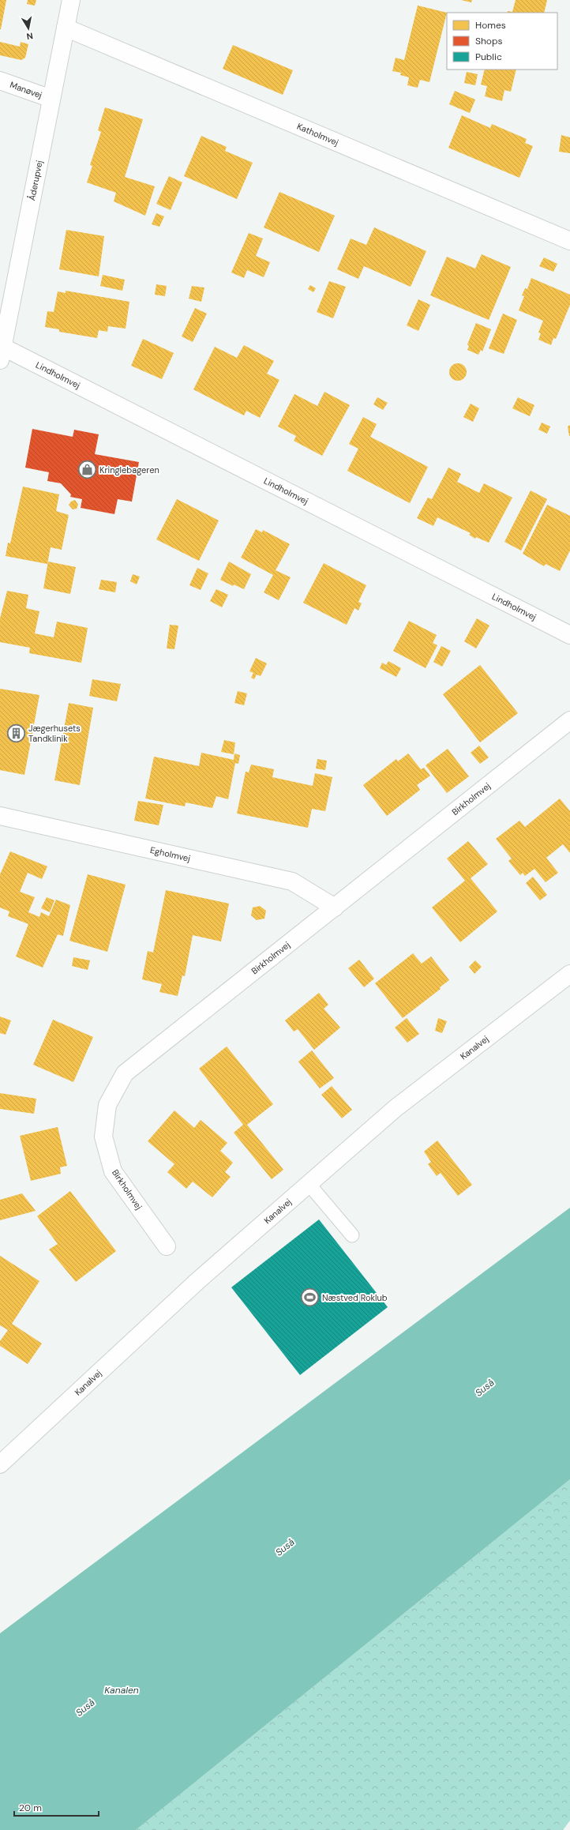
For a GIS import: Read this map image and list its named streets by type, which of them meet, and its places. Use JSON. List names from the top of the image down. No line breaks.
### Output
{"streets":{"street":["Manøvej","Katholmvej","Åderupvej","Lindholmvej","Birkholmvej","Egholmvej","Kanalvej"]},"crossings":[["Manøvej","Åderupvej"],["Katholmvej","Åderupvej"],["Åderupvej","Lindholmvej"],["Birkholmvej","Egholmvej"]],"water":["Suså","Kanalen"],"places":{"shop":["Kringlebageren"],"building":["Jægerhusets Tandklinik"],"sports":["Næstved Roklub"]},"legend":["Homes","Shops","Public"],"scale_bar":"20 m","north":"bottom"}
